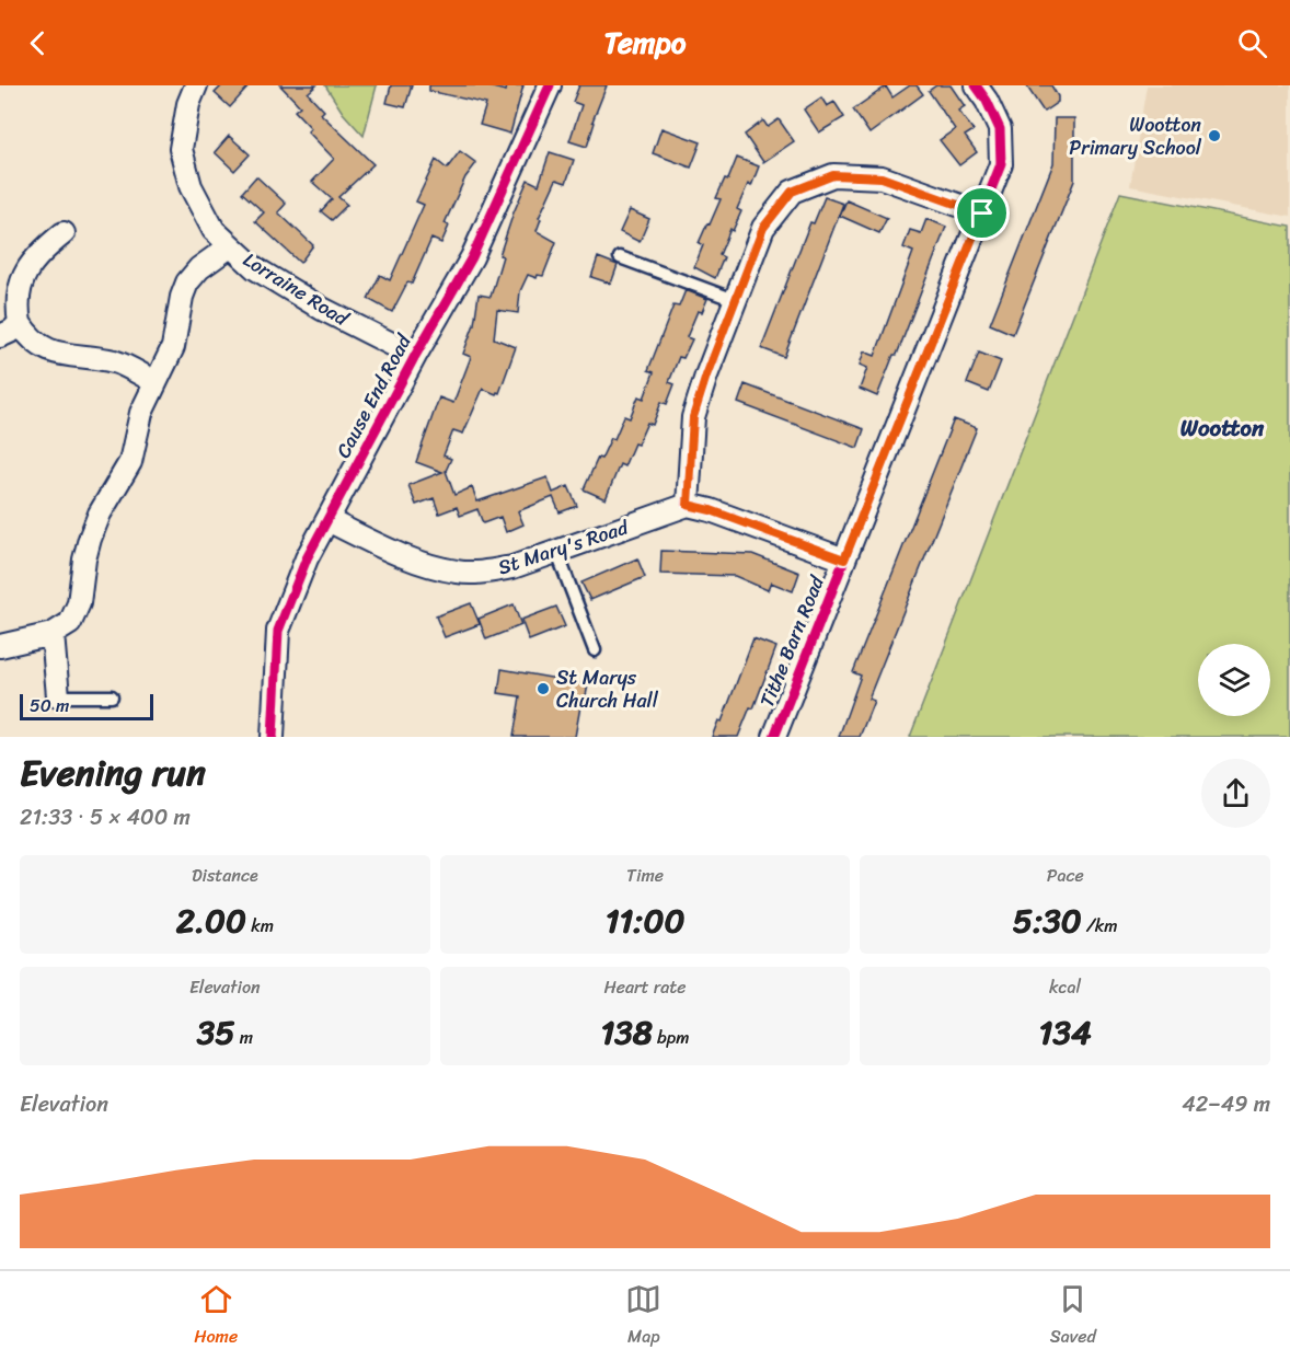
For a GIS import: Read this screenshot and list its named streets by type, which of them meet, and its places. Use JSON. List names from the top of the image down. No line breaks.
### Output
{"streets":{"street":["Lorraine Road","Cause End Road","St Mary's Road","Tithe Barn Road"]},"crossings":[["Lorraine Road","Cause End Road"],["Cause End Road","St Mary's Road"]],"districts":["Wootton"],"places":["Wootton Primary School","St Marys Church Hall"],"scale_bar":"50 m","page":{"header":"Tempo","scale":"50 m","heading":["Evening run","21:33 · 5 × 400 m"],"stats":[["Distance","2.00 km"],["Time","11:00"],["Pace","5:30 /km"],["Elevation","35 m"],["Heart rate","138 bpm"],["kcal","134"]],"chart":["Elevation","42–49 m"],"tabs":["Home","Map","Saved"]}}
